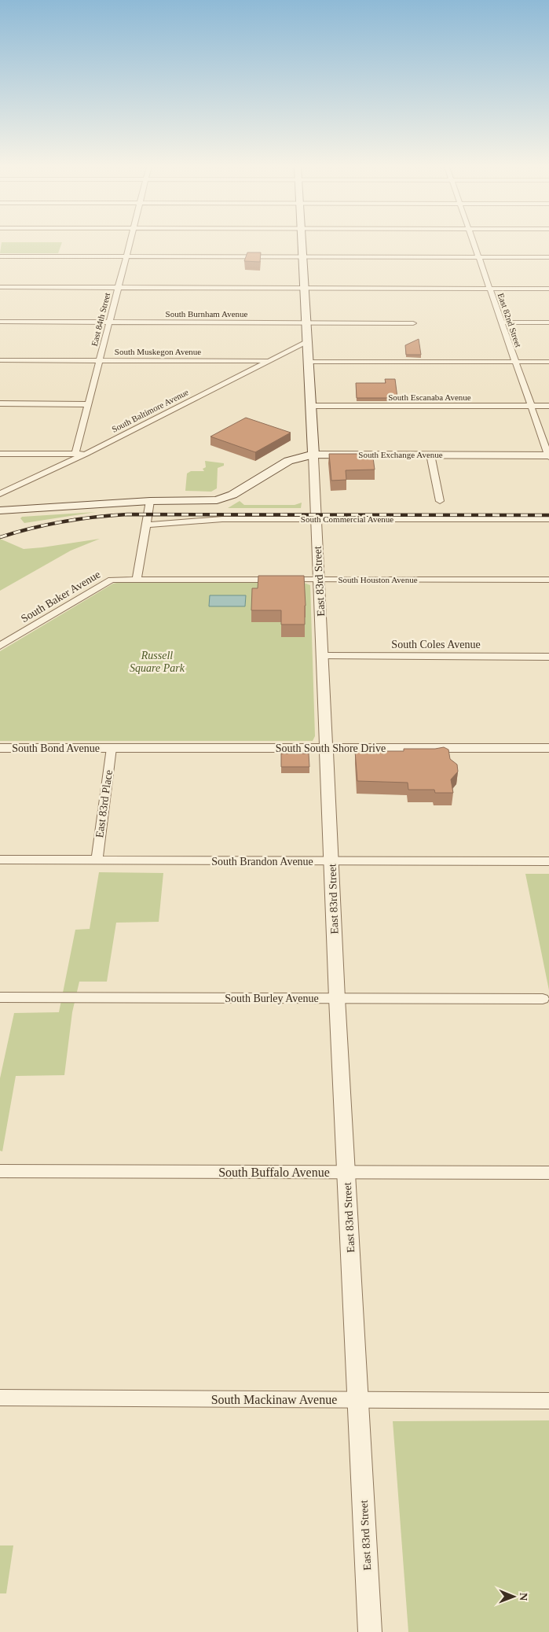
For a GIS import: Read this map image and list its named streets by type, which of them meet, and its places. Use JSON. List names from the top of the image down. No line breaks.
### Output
{"streets":{"main road":["South Exchange Avenue","East 83rd Street"],"street":["South Burnham Avenue","East 84th Street","East 82nd Street","South Muskegon Avenue","South Escanaba Avenue","South Baltimore Avenue","South Commercial Avenue","South Houston Avenue","South Baker Avenue","South Coles Avenue","South Bond Avenue","South South Shore Drive","East 83rd Place","South Brandon Avenue","South Burley Avenue","South Buffalo Avenue","South Mackinaw Avenue"]},"crossings":[["South Burnham Avenue","East 84th Street"],["South Burnham Avenue","East 83rd Street"],["East 84th Street","South Muskegon Avenue"],["East 82nd Street","South Escanaba Avenue"],["East 82nd Street","South Exchange Avenue"],["South Muskegon Avenue","South Baltimore Avenue"],["South Escanaba Avenue","East 83rd Street"],["South Baltimore Avenue","East 83rd Street"],["South Exchange Avenue","East 83rd Street"],["South Commercial Avenue","East 83rd Street"],["South Houston Avenue","East 83rd Street"],["South Houston Avenue","South Baker Avenue"],["East 83rd Street","South Coles Avenue"],["East 83rd Street","South South Shore Drive"],["East 83rd Street","South Brandon Avenue"],["East 83rd Street","South Burley Avenue"],["East 83rd Street","South Buffalo Avenue"],["East 83rd Street","South Mackinaw Avenue"],["South Bond Avenue","South South Shore Drive"],["South Bond Avenue","East 83rd Place"],["South South Shore Drive","East 83rd Place"],["East 83rd Place","South Brandon Avenue"]],"parks":["Russell Square Park"],"north":"right"}
